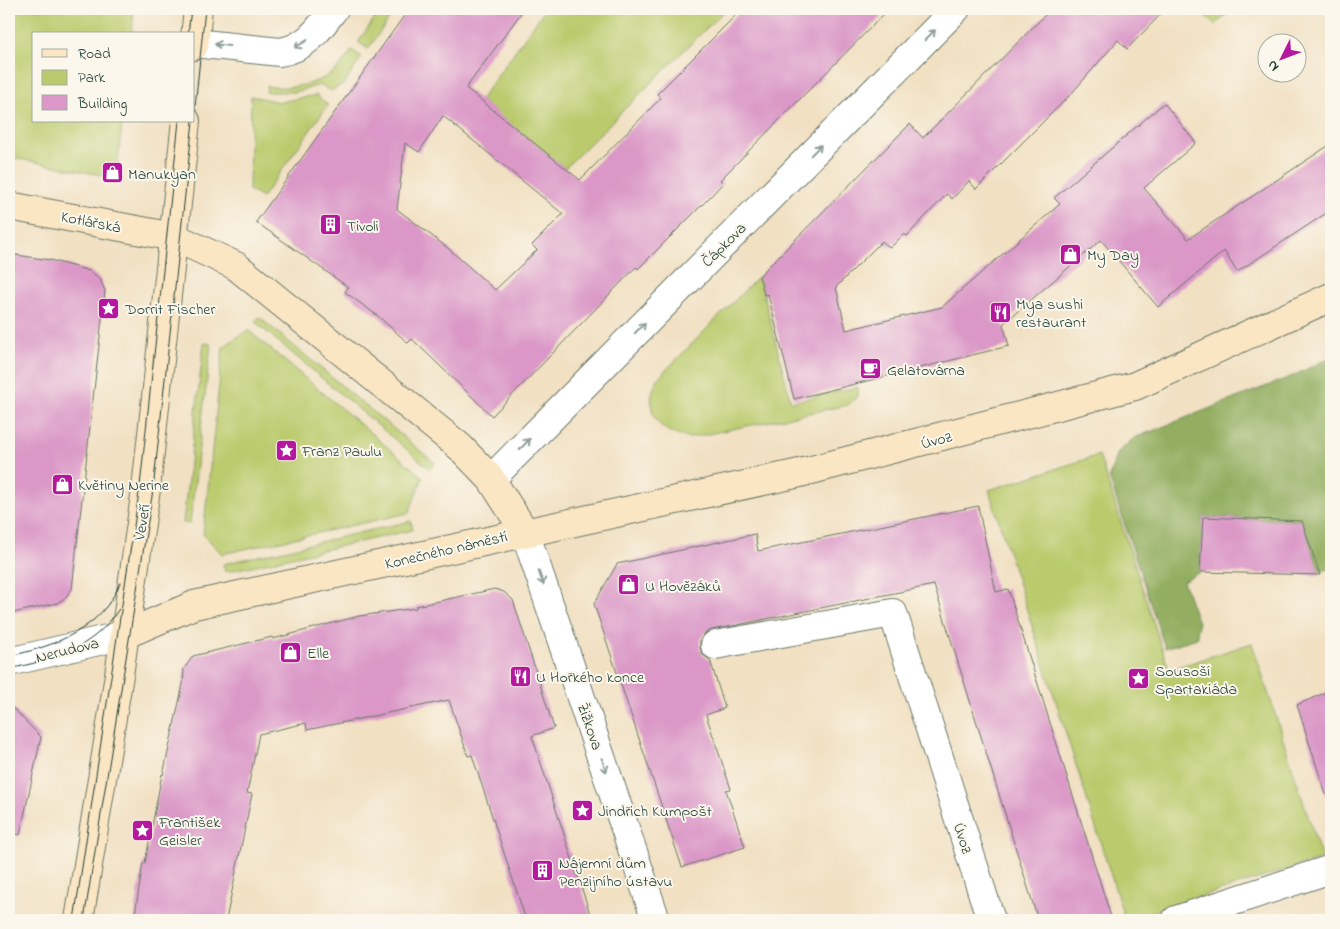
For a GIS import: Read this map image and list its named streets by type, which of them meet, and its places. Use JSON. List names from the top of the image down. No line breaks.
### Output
{"streets":{"main road":["Kotlářská","Úvoz","Veveří","Konečného náměstí"],"street":["Čápkova","Nerudova","Žižkova"]},"crossings":[["Kotlářská","Veveří"],["Kotlářská","Konečného náměstí"],["Čápkova","Konečného náměstí"],["Úvoz","Konečného náměstí"],["Úvoz","Žižkova"],["Veveří","Konečného náměstí"],["Veveří","Nerudova"],["Konečného náměstí","Nerudova"],["Konečného náměstí","Žižkova"]],"one_way":["Čápkova","Žižkova"],"places":{"shop":["Manukyan","My Day","Květiny Nerine","U Hovězáků","Elle"],"building":["Tivoli","Nájemní dům Penzijního ústavu"],"place":["Dorrit Fischer","Franz Pawlu","Sousoší Spartakiáda","Jindřich Kumpošt","František Geisler"],"restaurant":["Mya sushi restaurant","U Hořkého konce"],"cafe":["Gelatovárna"]},"legend":["Road","Park","Building"],"north":"bottom left"}
